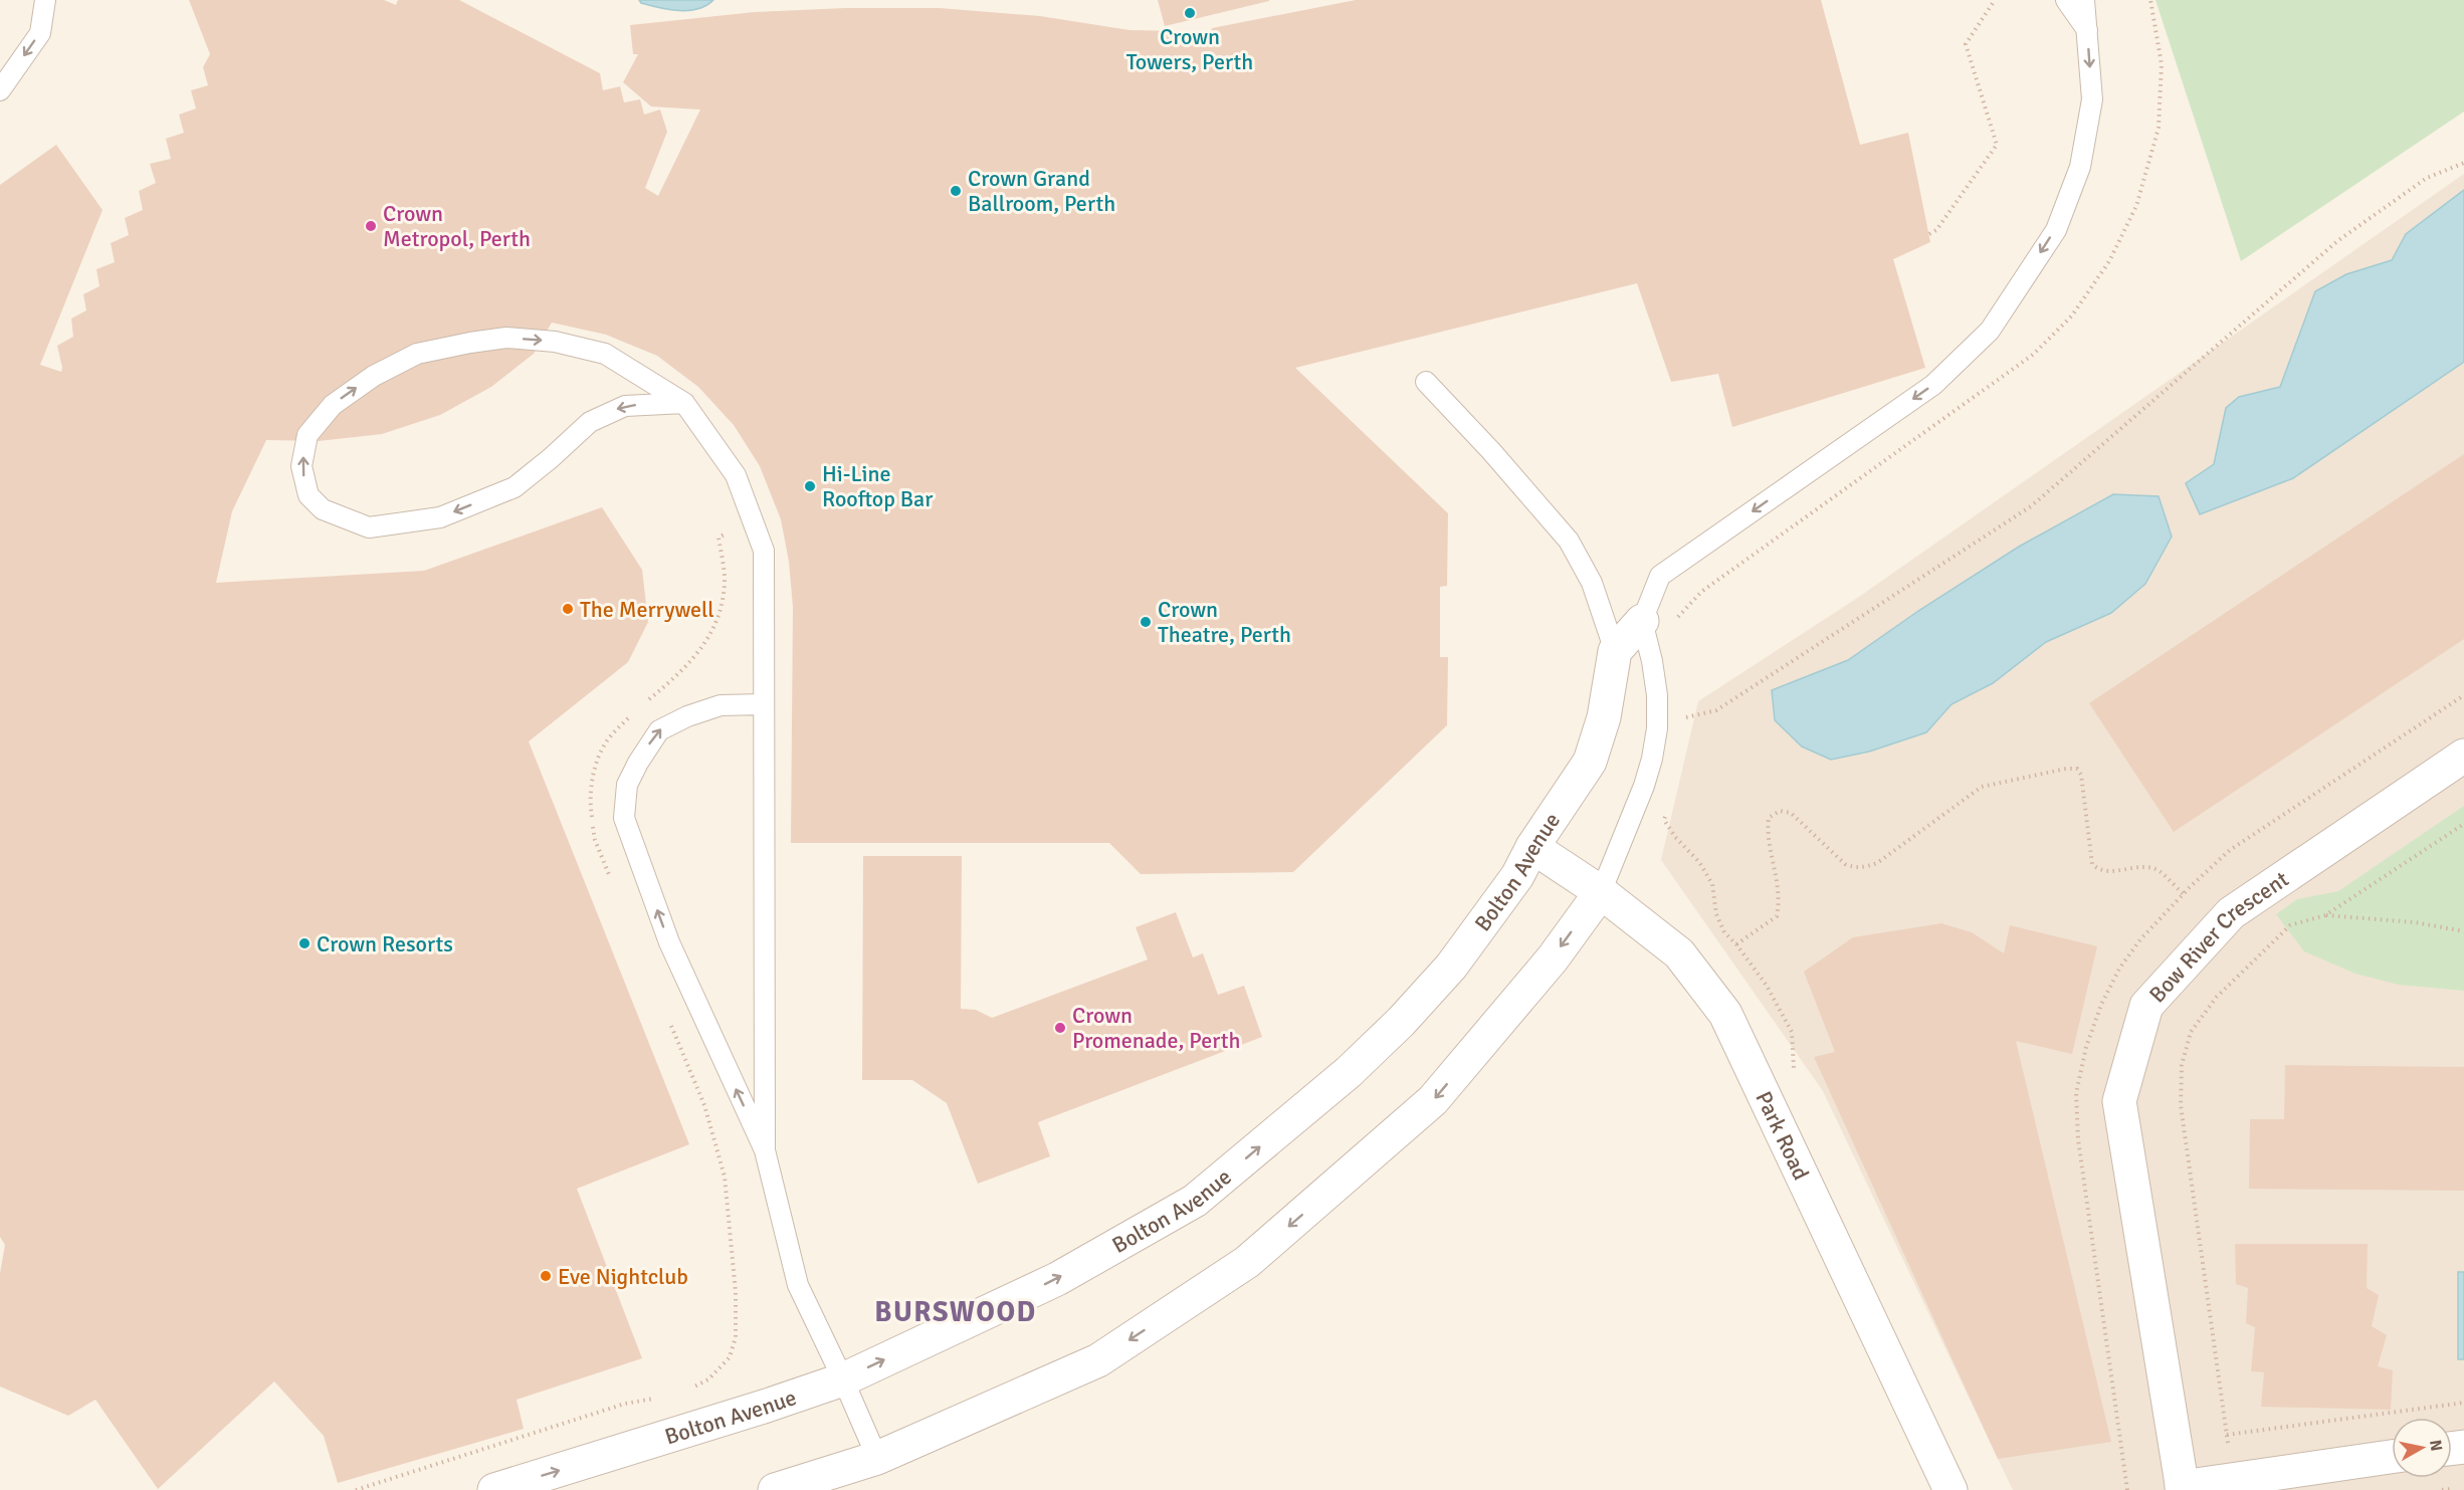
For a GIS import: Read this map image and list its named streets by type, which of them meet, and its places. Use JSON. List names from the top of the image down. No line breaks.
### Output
{"streets":{"street":["Bolton Avenue","Bow River Crescent","Park Road"]},"crossings":[["Bolton Avenue","Park Road"]],"one_way":["Bolton Avenue"],"districts":["BURSWOOD"],"places":["Crown Towers, Perth","Crown Grand Ballroom, Perth","Crown Metropol, Perth","Hi-Line Rooftop Bar","The Merrywell","Crown Theatre, Perth","Crown Resorts","Crown Promenade, Perth","Eve Nightclub"],"north":"right"}
